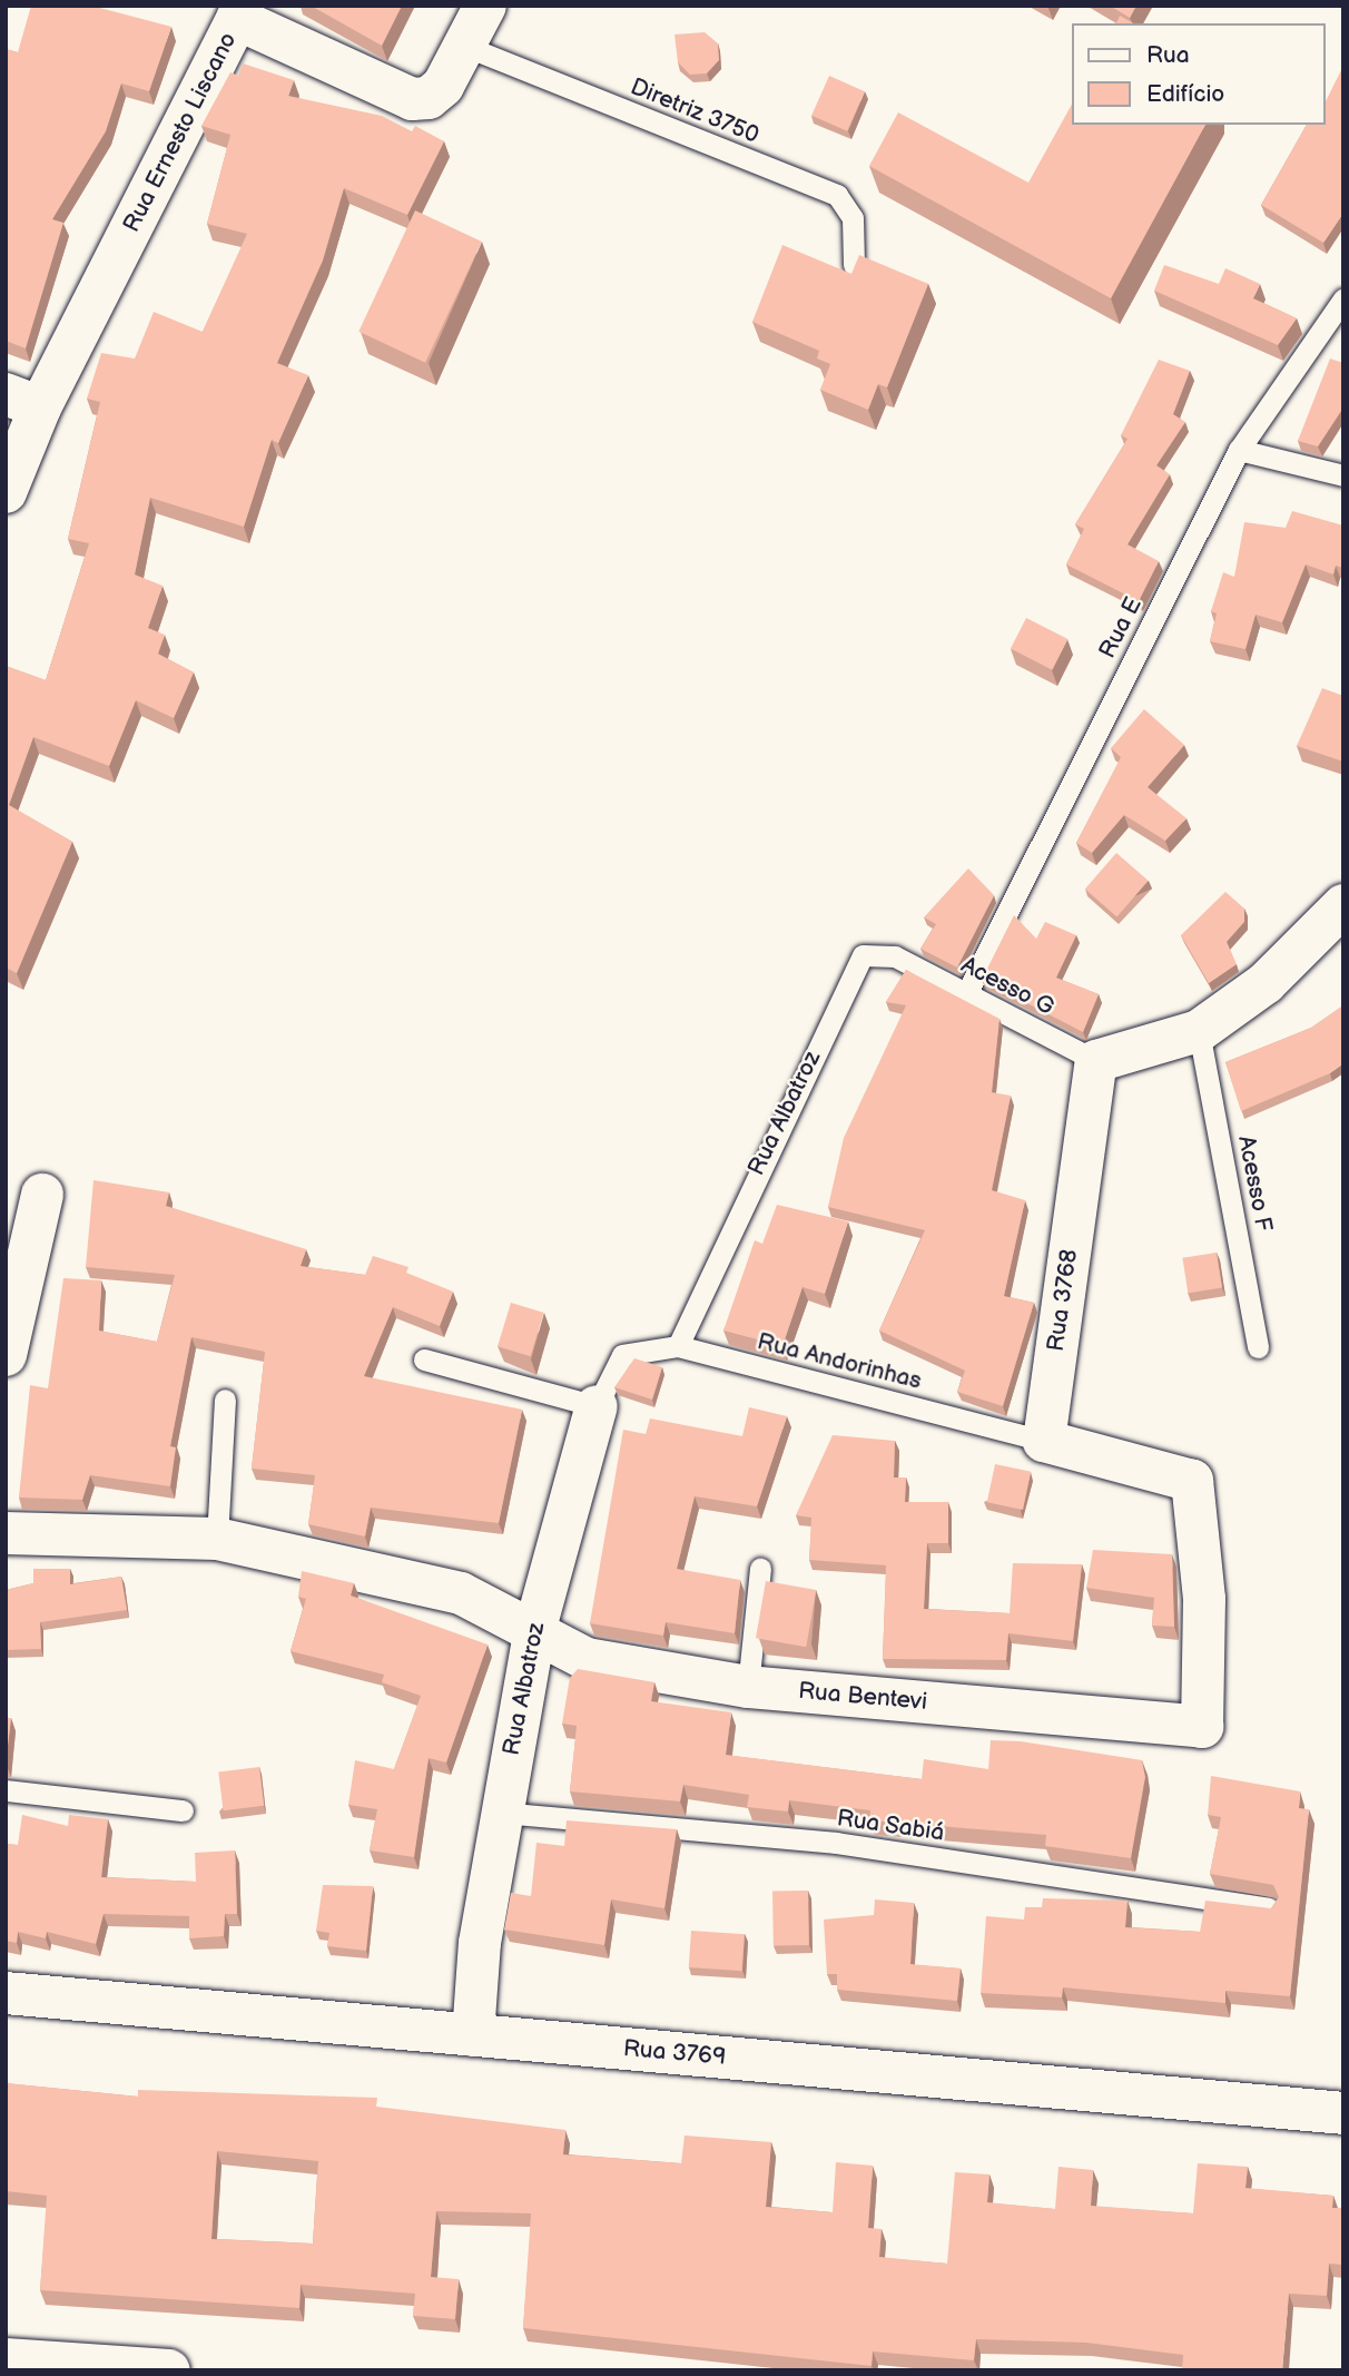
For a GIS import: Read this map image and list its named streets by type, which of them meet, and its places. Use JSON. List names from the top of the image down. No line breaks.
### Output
{"streets":{"street":["Rua Ernesto Liscano","Rua Albatroz","Rua 3768","Rua Bentevi","Rua 3769"],"lane":["Diretriz 3750","Rua E","Acesso G","Acesso F","Rua Andorinhas","Rua Sabiá"]},"crossings":[["Diretriz 3750","Rua Ernesto Liscano"],["Rua E","Acesso G"],["Acesso G","Rua Albatroz"],["Acesso G","Rua 3768"],["Rua Albatroz","Rua Andorinhas"],["Rua Albatroz","Rua Bentevi"],["Rua Albatroz","Rua Sabiá"],["Rua Albatroz","Rua 3769"],["Rua 3768","Rua Andorinhas"],["Rua 3768","Rua Bentevi"],["Rua Andorinhas","Rua Bentevi"]],"legend":["Rua","Edifício"]}
